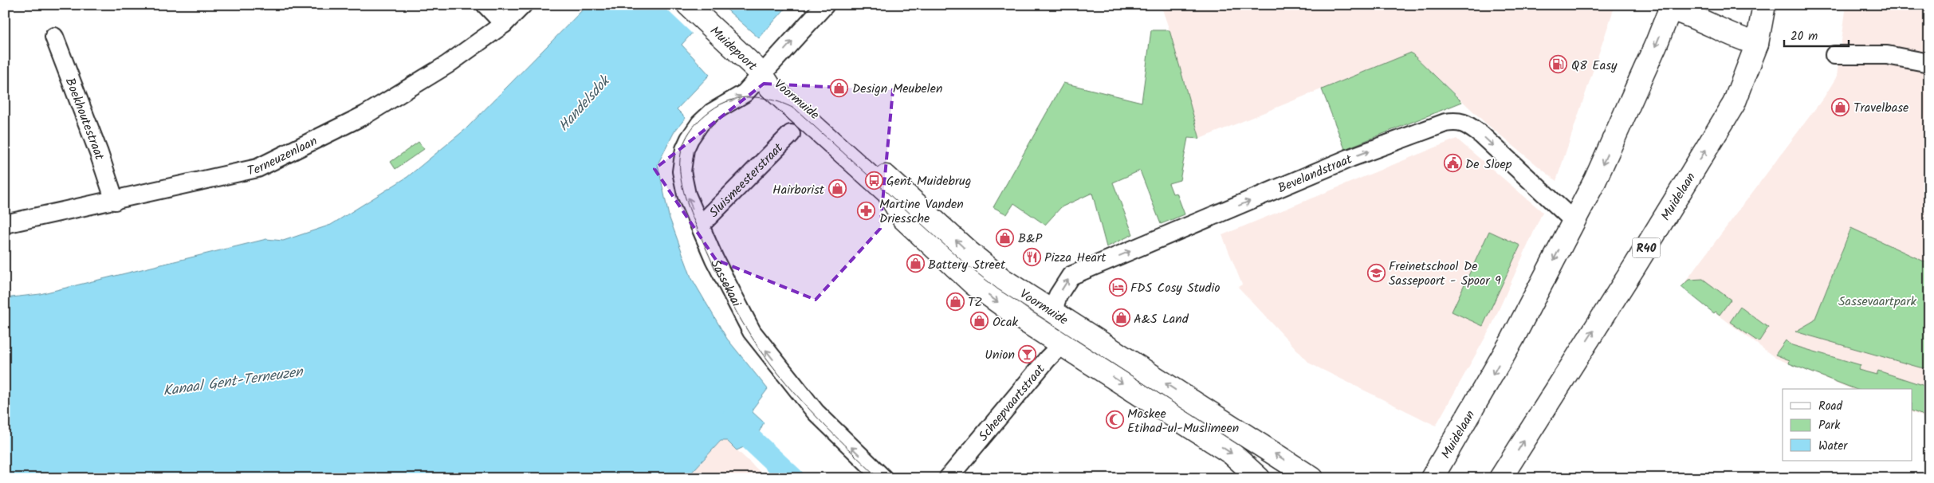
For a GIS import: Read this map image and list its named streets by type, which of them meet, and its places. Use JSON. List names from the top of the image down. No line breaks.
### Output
{"streets":{"street":["Muidepoort","Voormuide","Boekhoutestraat","Terneuzenlaan","Bevelandstraat","Sluismeesterstraat","Muidelaan","R40","Sassekaai","Scheepvaartstraat"]},"crossings":[["Muidepoort","Voormuide"],["Muidepoort","Sassekaai"],["Voormuide","Bevelandstraat"],["Voormuide","Sassekaai"],["Voormuide","Scheepvaartstraat"],["Boekhoutestraat","Terneuzenlaan"],["Bevelandstraat","Muidelaan"],["Sluismeesterstraat","Sassekaai"]],"one_way":["Bevelandstraat"],"water":["Handelsdok","Kanaal Gent-Terneuzen"],"parks":["Sassevaartpark"],"places":{"fuel station":["Q8 Easy"],"shop":["Design Meubelen","Travelbase","Hairborist","B&P","Battery Street","TZ","A&S Land","Ocak"],"public building":["De Sloep"],"bus stop":["Gent Muidebrug"],"pharmacy":["Martine Vanden Driessche"],"restaurant":["Pizza Heart"],"school or university":["Freinetschool De Sassepoort - Spoor 9"],"hotel":["FDS Cosy Studio"],"bar":["Union"],"mosque":["Moskee Etihad-ul-Muslimeen"]},"legend":["Road","Park","Water"],"scale_bar":"20 m"}
